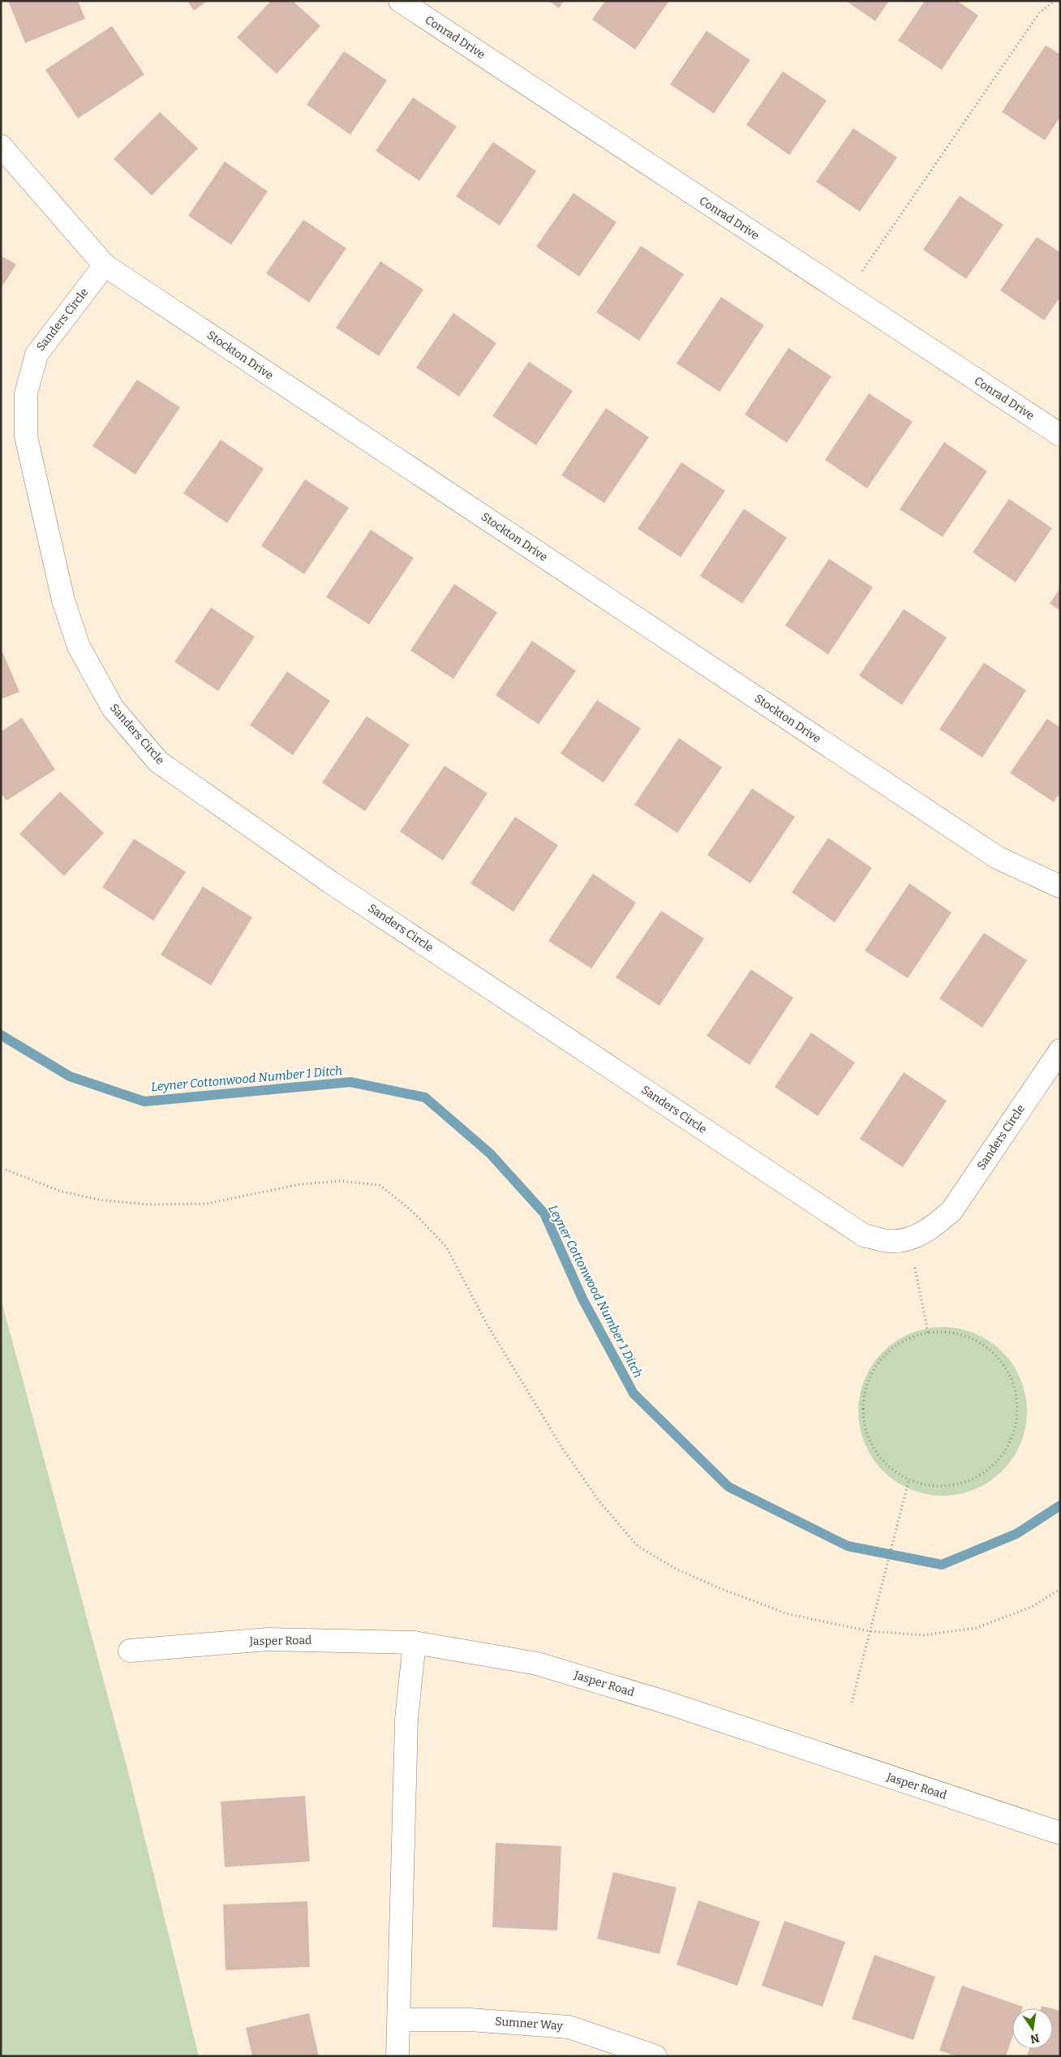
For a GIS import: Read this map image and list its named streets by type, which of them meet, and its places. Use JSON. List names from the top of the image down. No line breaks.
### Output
{"streets":{"street":["Conrad Drive","Sanders Circle","Stockton Drive","Jasper Road","Sumner Way"]},"crossings":[["Sanders Circle","Stockton Drive"]],"water":["Leyner Cottonwood Number 1 Ditch"],"north":"bottom"}
